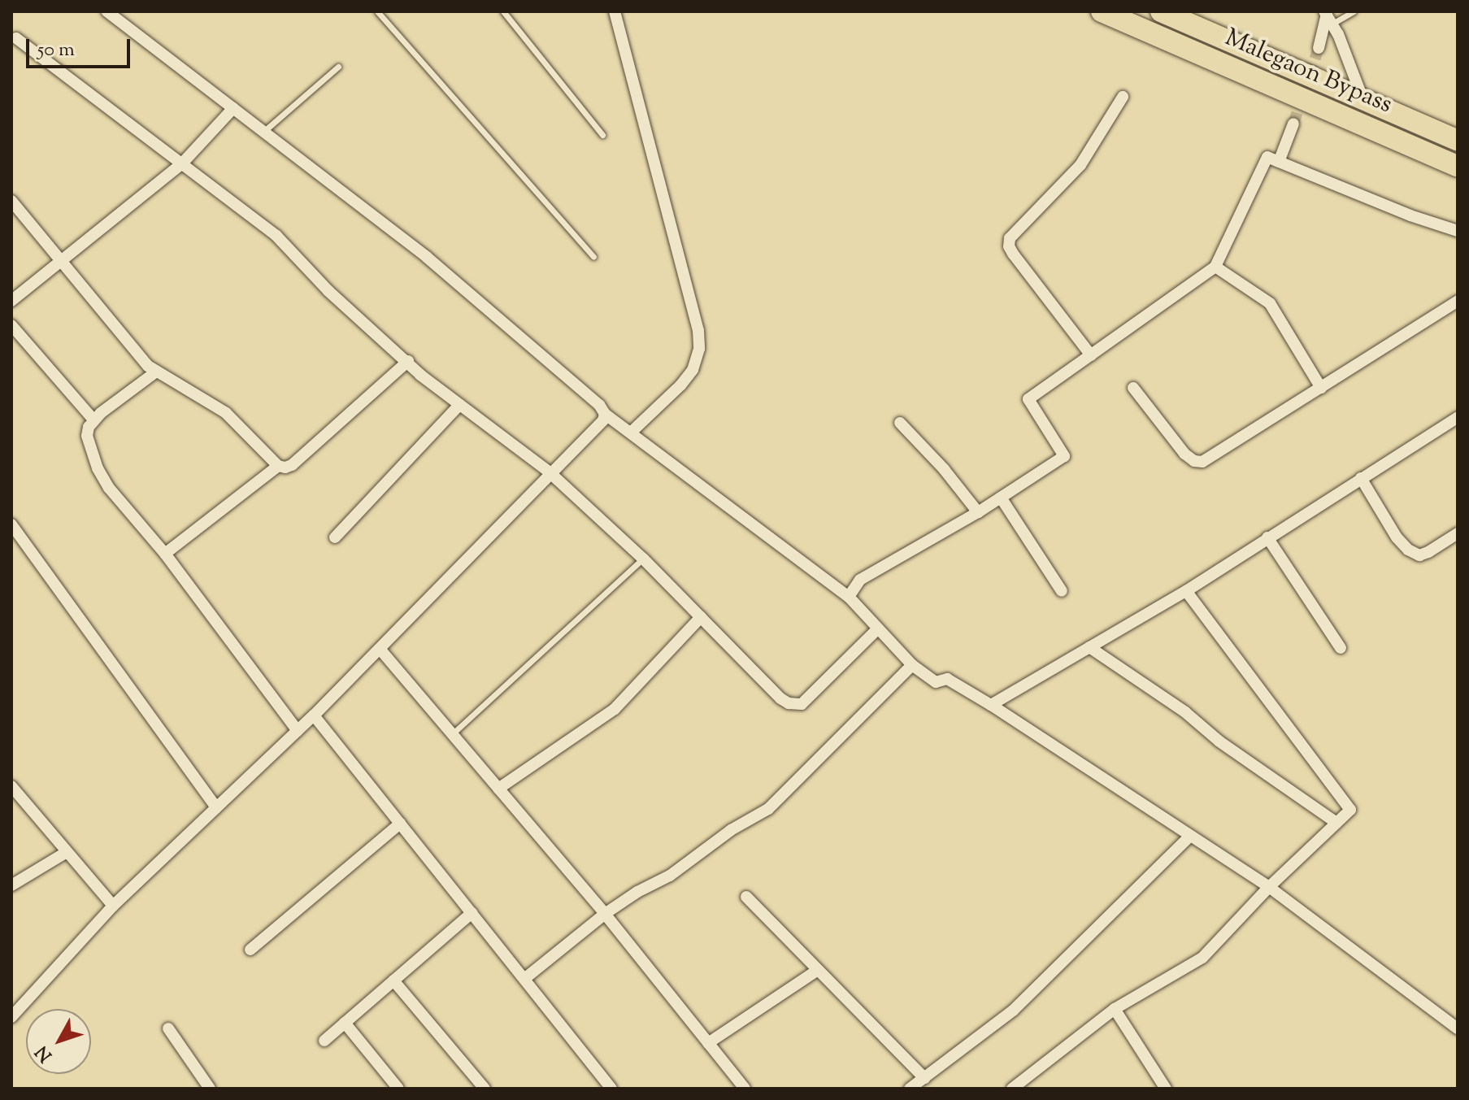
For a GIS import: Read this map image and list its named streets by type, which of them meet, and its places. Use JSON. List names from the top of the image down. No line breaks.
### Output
{"streets":{"highway":["Malegaon Bypass"]},"scale_bar":"50 m","north":"bottom left"}
